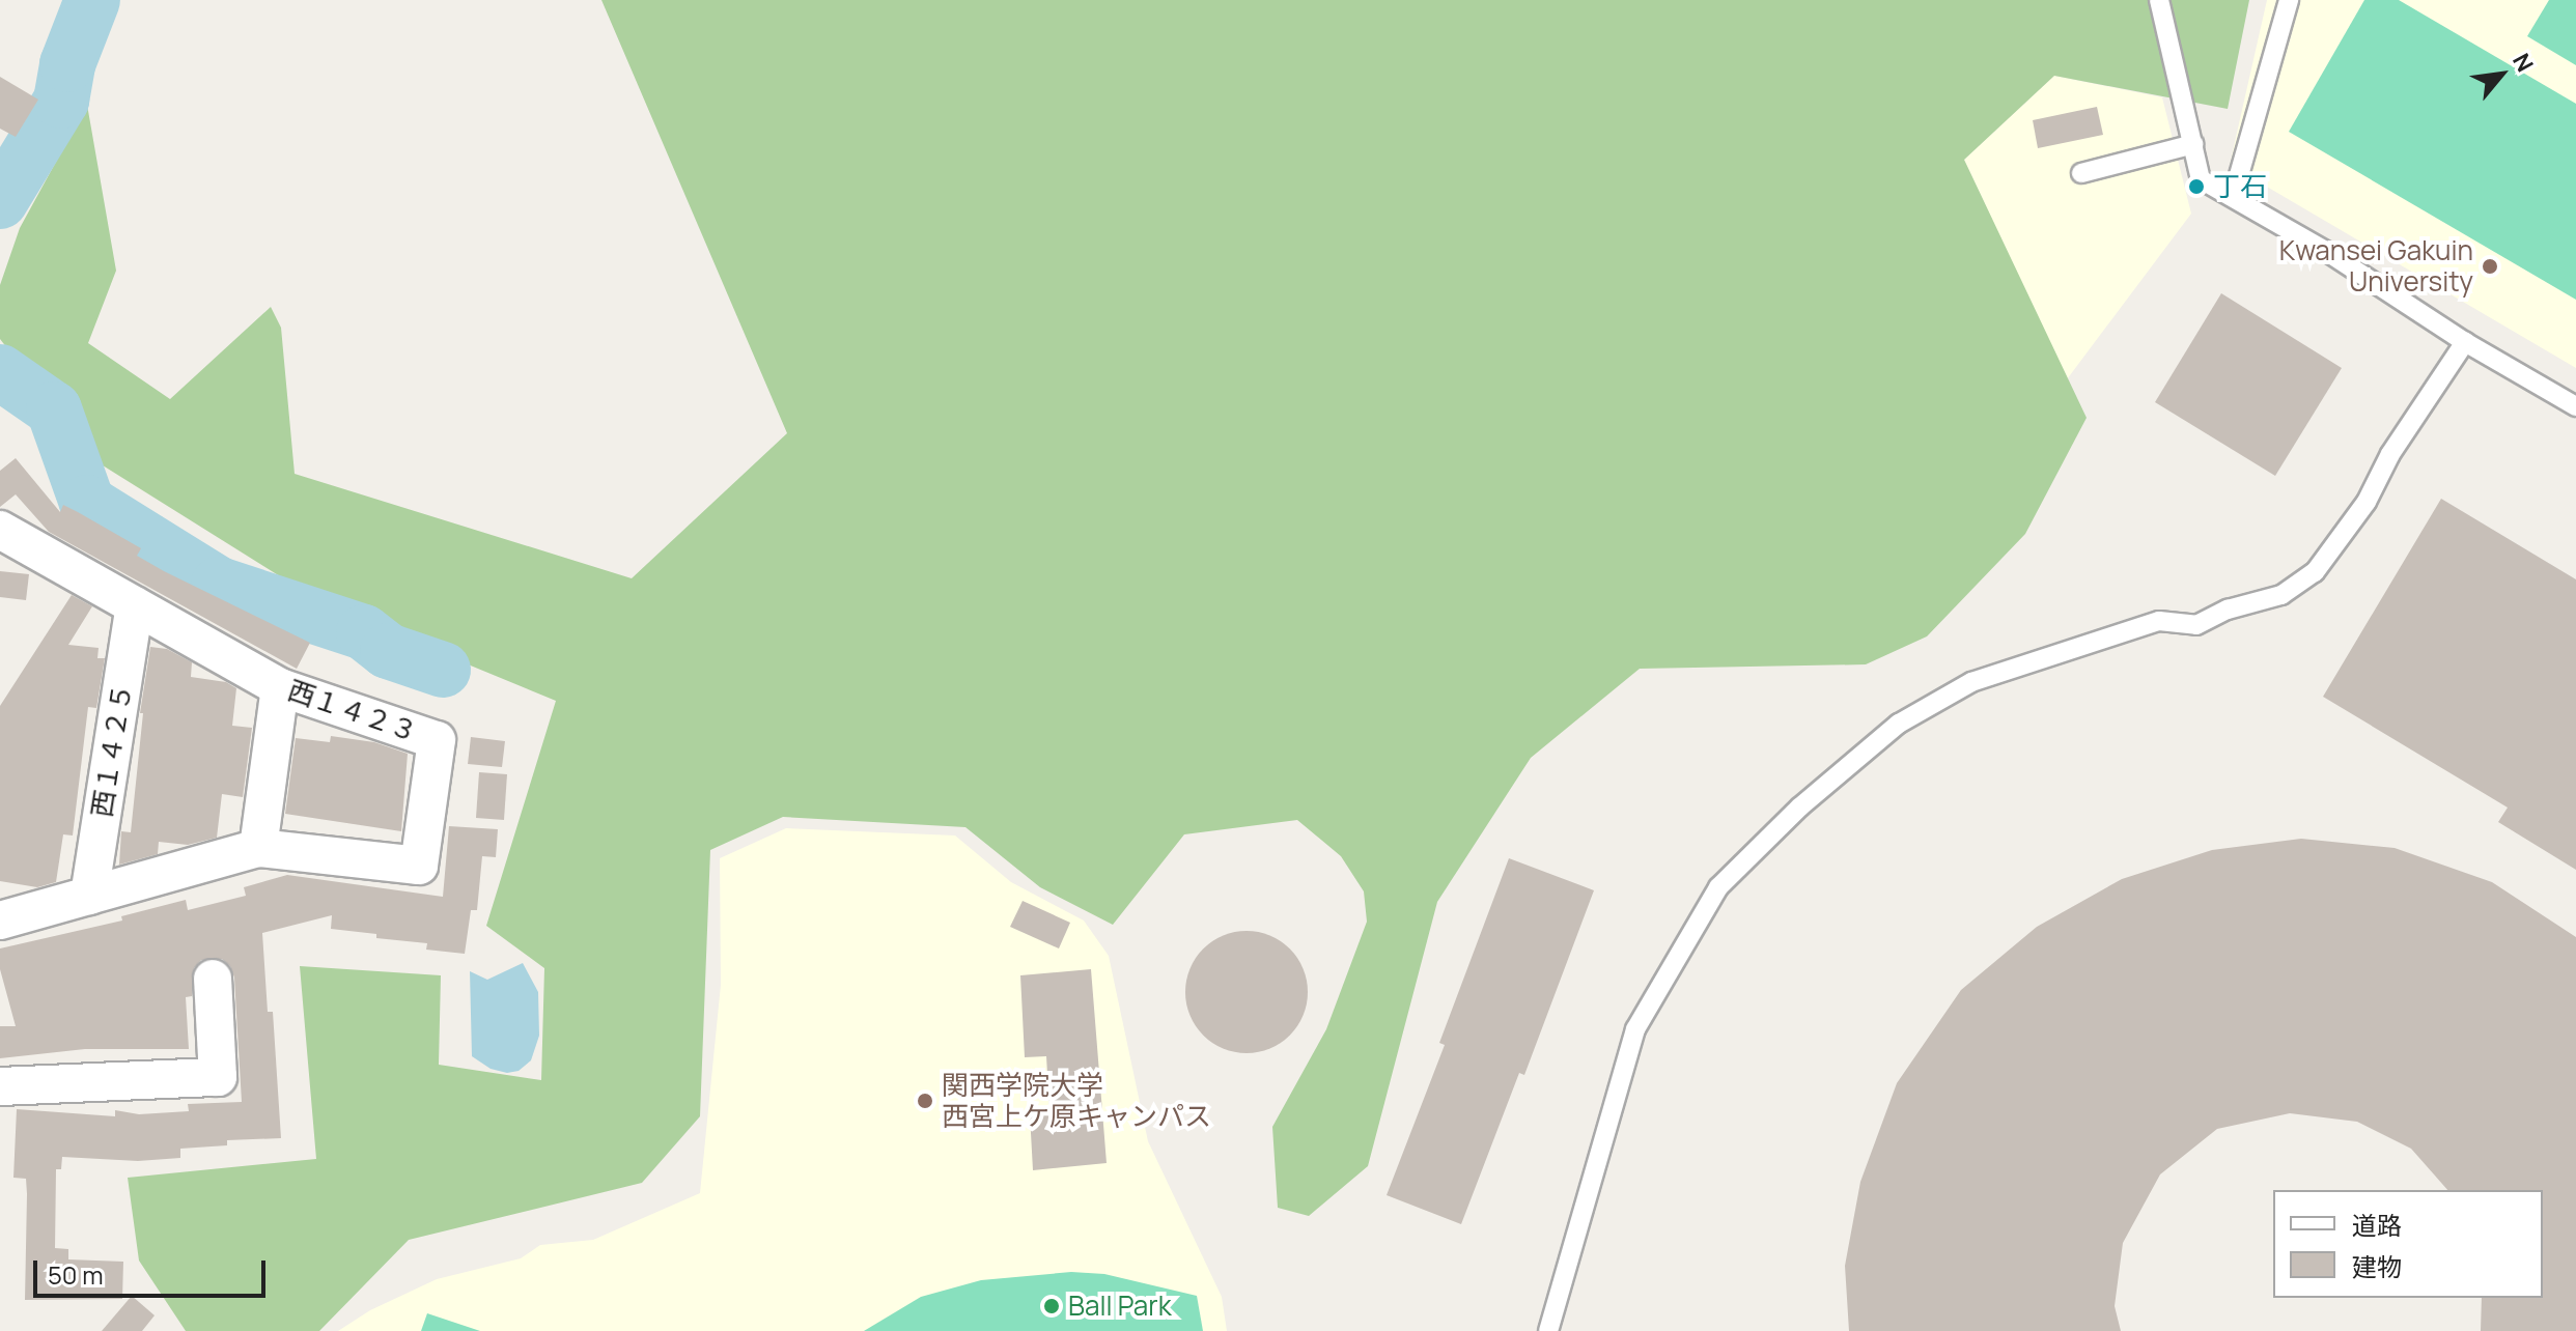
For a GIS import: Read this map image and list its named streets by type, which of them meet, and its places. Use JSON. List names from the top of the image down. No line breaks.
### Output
{"streets":{"street":["西１４２３","西１４２５"]},"crossings":[["西１４２３","西１４２５"]],"places":["丁石","Kwansei Gakuin University","関西学院大学 西宮上ケ原キャンパス","Ball Park"],"legend":["道路","建物"],"scale_bar":"50 m","north":"top right"}
